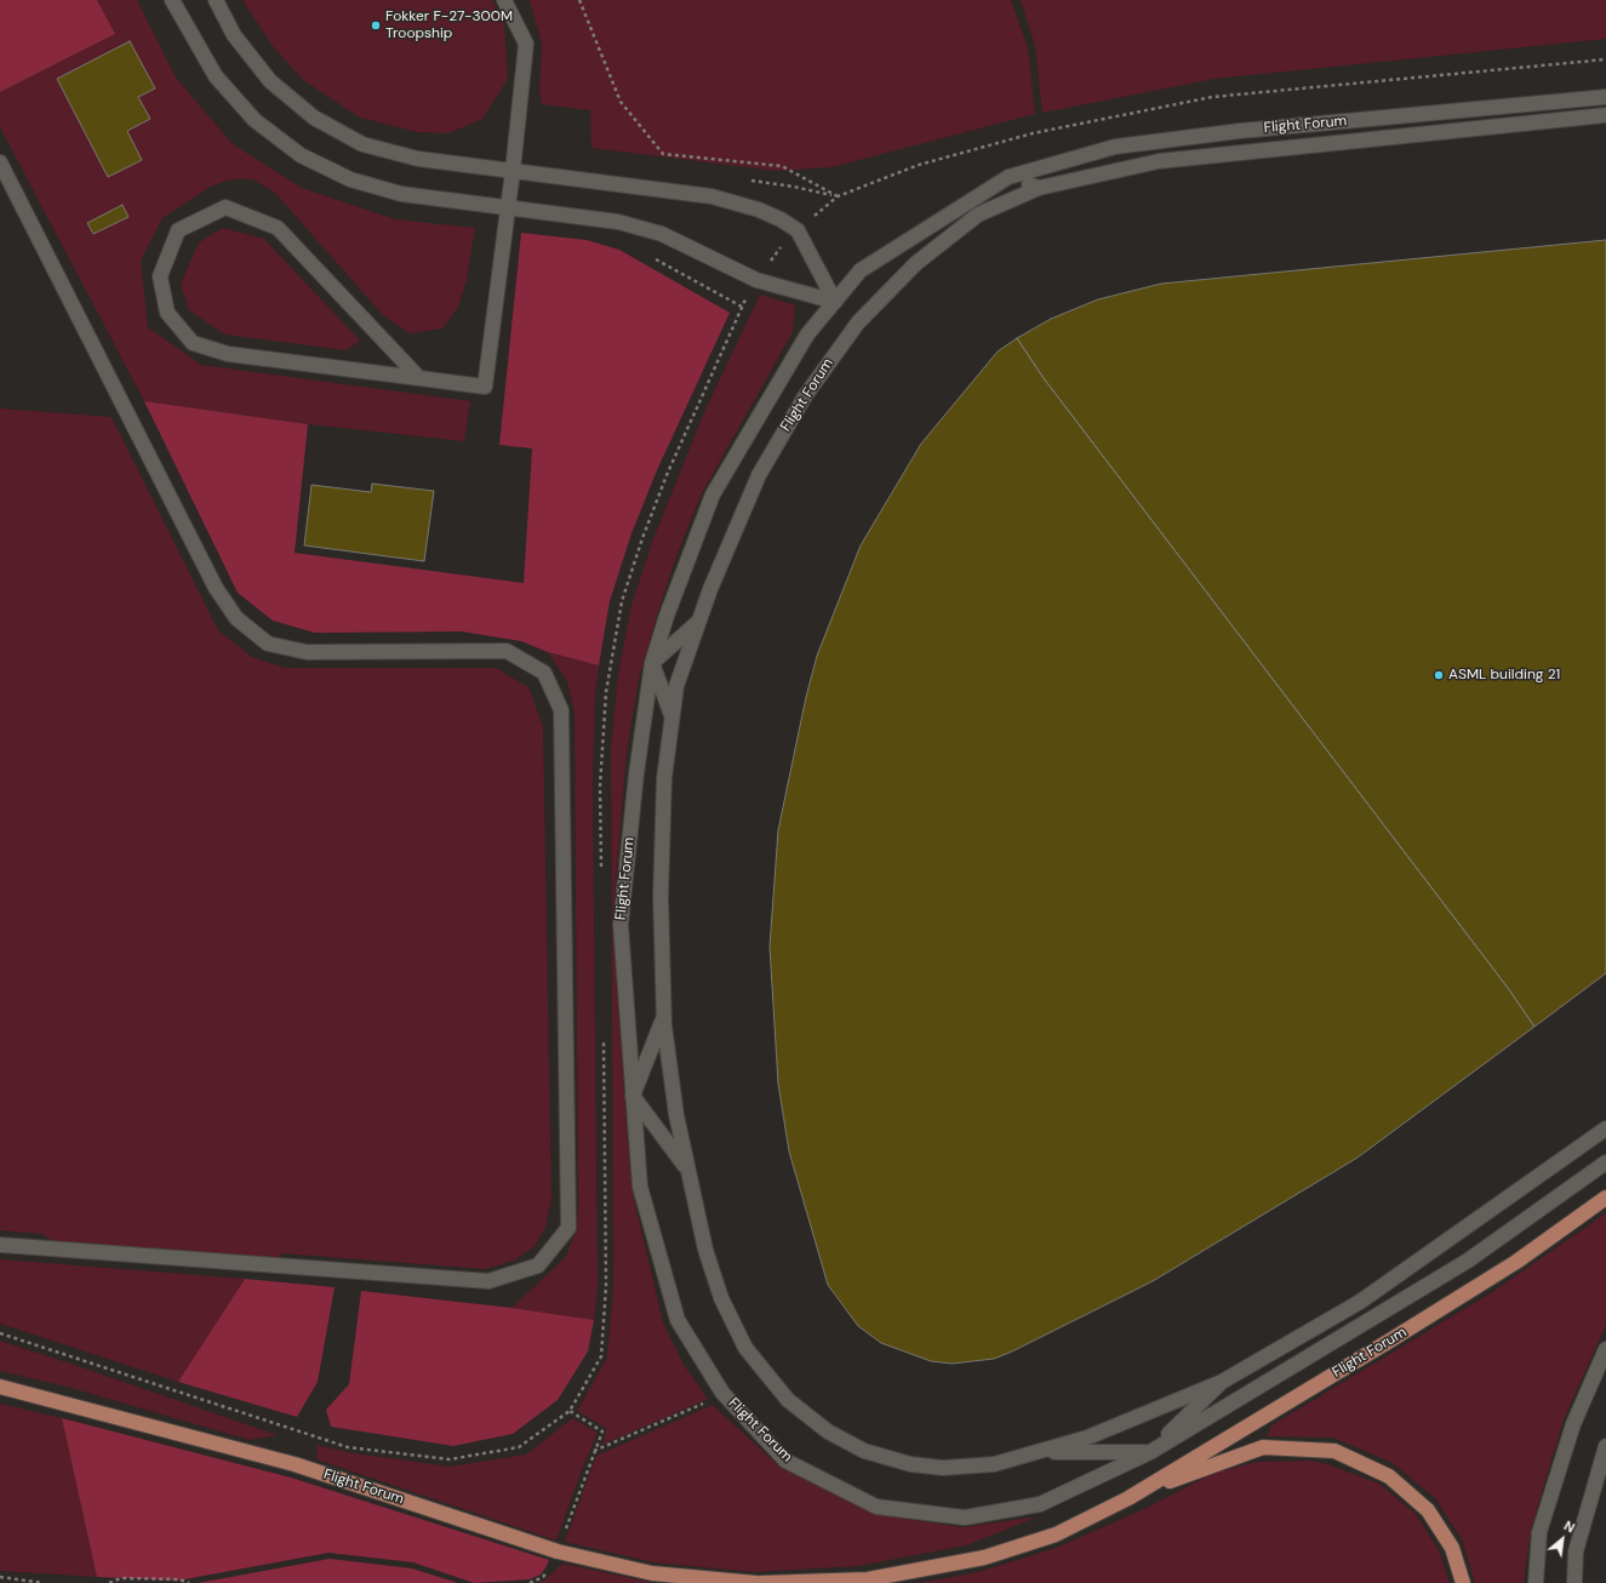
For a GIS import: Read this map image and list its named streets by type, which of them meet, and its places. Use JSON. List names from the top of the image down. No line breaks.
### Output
{"streets":{"main road":["Flight Forum"]},"places":["Fokker F-27-300M Troopship","ASML building 21"],"north":"top right"}
